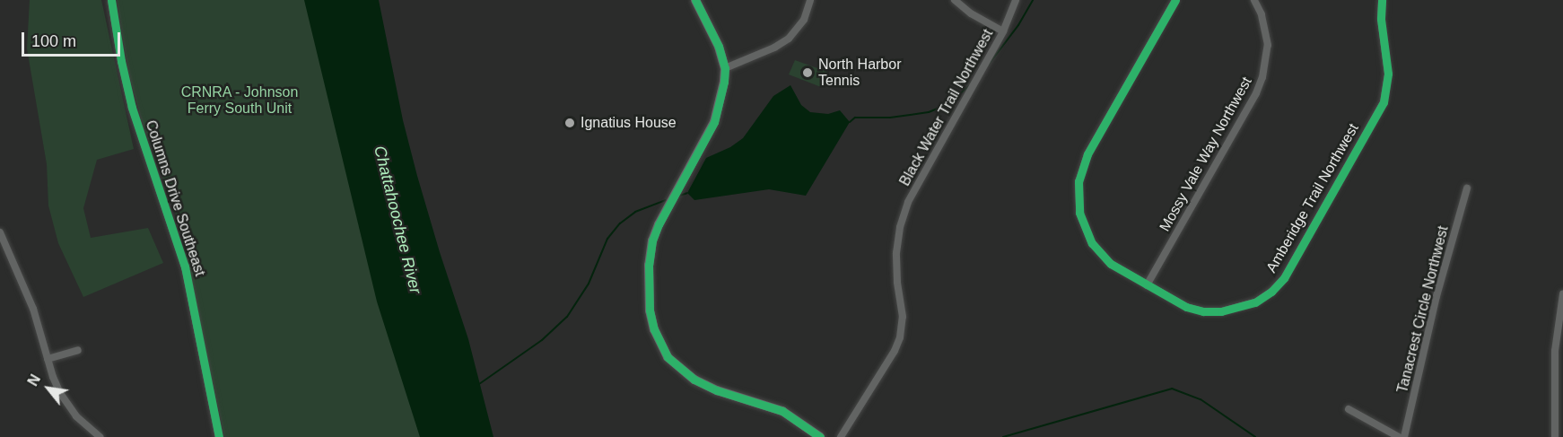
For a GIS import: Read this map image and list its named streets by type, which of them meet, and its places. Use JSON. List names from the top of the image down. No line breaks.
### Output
{"streets":{"street":["Black Water Trail Northwest","Mossy Vale Way Northwest","Columns Drive Southeast","Amberidge Trail Northwest","Tanacrest Circle Northwest"]},"crossings":[["Mossy Vale Way Northwest","Amberidge Trail Northwest"]],"water":["Chattahoochee River"],"parks":["CRNRA - Johnson Ferry South Unit"],"places":["North Harbor Tennis","Ignatius House"],"scale_bar":"100 m","north":"top left"}
